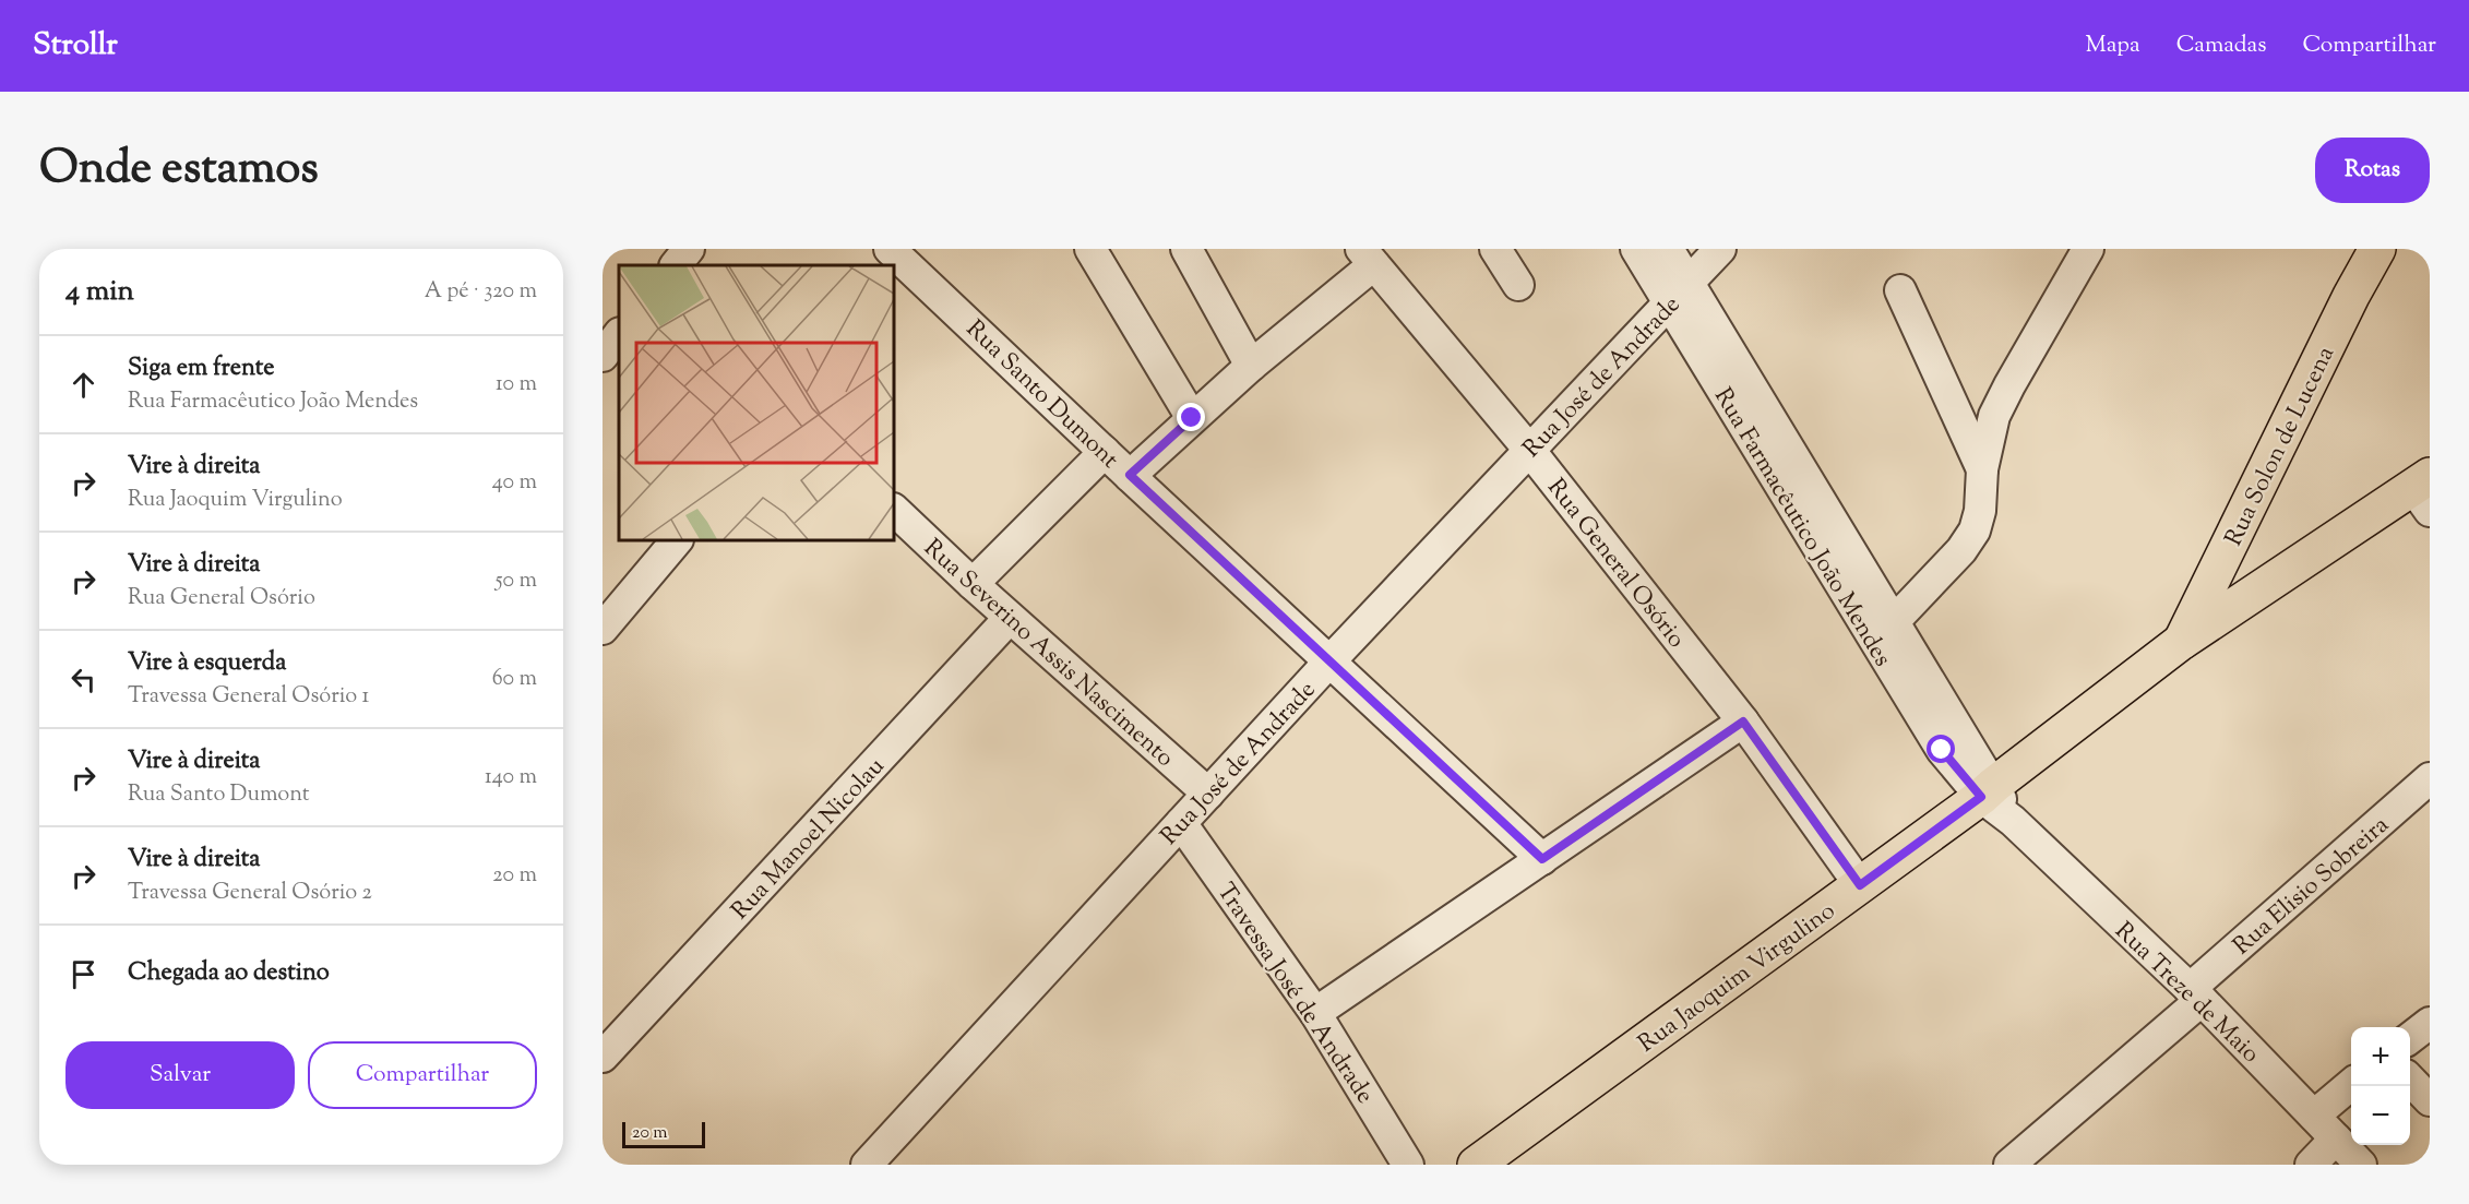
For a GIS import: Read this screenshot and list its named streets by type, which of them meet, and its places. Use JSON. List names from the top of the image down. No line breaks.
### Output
{"streets":{"main road":["Rua Solon de Lucena","Rua Jaoquim Virgulino"],"street":["Rua José de Andrade","Rua Santo Dumont","Rua Farmacêutico João Mendes","Rua General Osório","Rua Severino Assis Nascimento","Rua Manoel Nicolau","Rua Elisio Sobreira","Rua Treze de Maio","Travessa José de Andrade"]},"crossings":[["Rua José de Andrade","Rua Santo Dumont"],["Rua José de Andrade","Rua Farmacêutico João Mendes"],["Rua José de Andrade","Rua General Osório"],["Rua José de Andrade","Rua Severino Assis Nascimento"],["Rua José de Andrade","Travessa José de Andrade"],["Rua Solon de Lucena","Rua Jaoquim Virgulino"],["Rua Farmacêutico João Mendes","Rua Jaoquim Virgulino"],["Rua Farmacêutico João Mendes","Rua Treze de Maio"],["Rua General Osório","Rua Jaoquim Virgulino"],["Rua Severino Assis Nascimento","Rua Manoel Nicolau"],["Rua Elisio Sobreira","Rua Treze de Maio"],["Rua Jaoquim Virgulino","Rua Treze de Maio"]],"scale_bar":"20 m","page":{"header":"Strollr","nav":["Mapa","Camadas","Compartilhar"],"title":"Onde estamos","buttons":["Rotas",["Salvar","Compartilhar"]],"heading":["4 min","A pé · 320 m"],"list":[["Siga em frente","Rua Farmacêutico João Mendes","10 m"],["Vire à direita","Rua Jaoquim Virgulino","40 m"],["Vire à direita","Rua General Osório","50 m"],["Vire à esquerda","Travessa General Osório 1","60 m"],["Vire à direita","Rua Santo Dumont","140 m"],["Vire à direita","Travessa General Osório 2","20 m"],"Chegada ao destino"],"map_buttons":["+","−"],"scale":"20 m"}}
